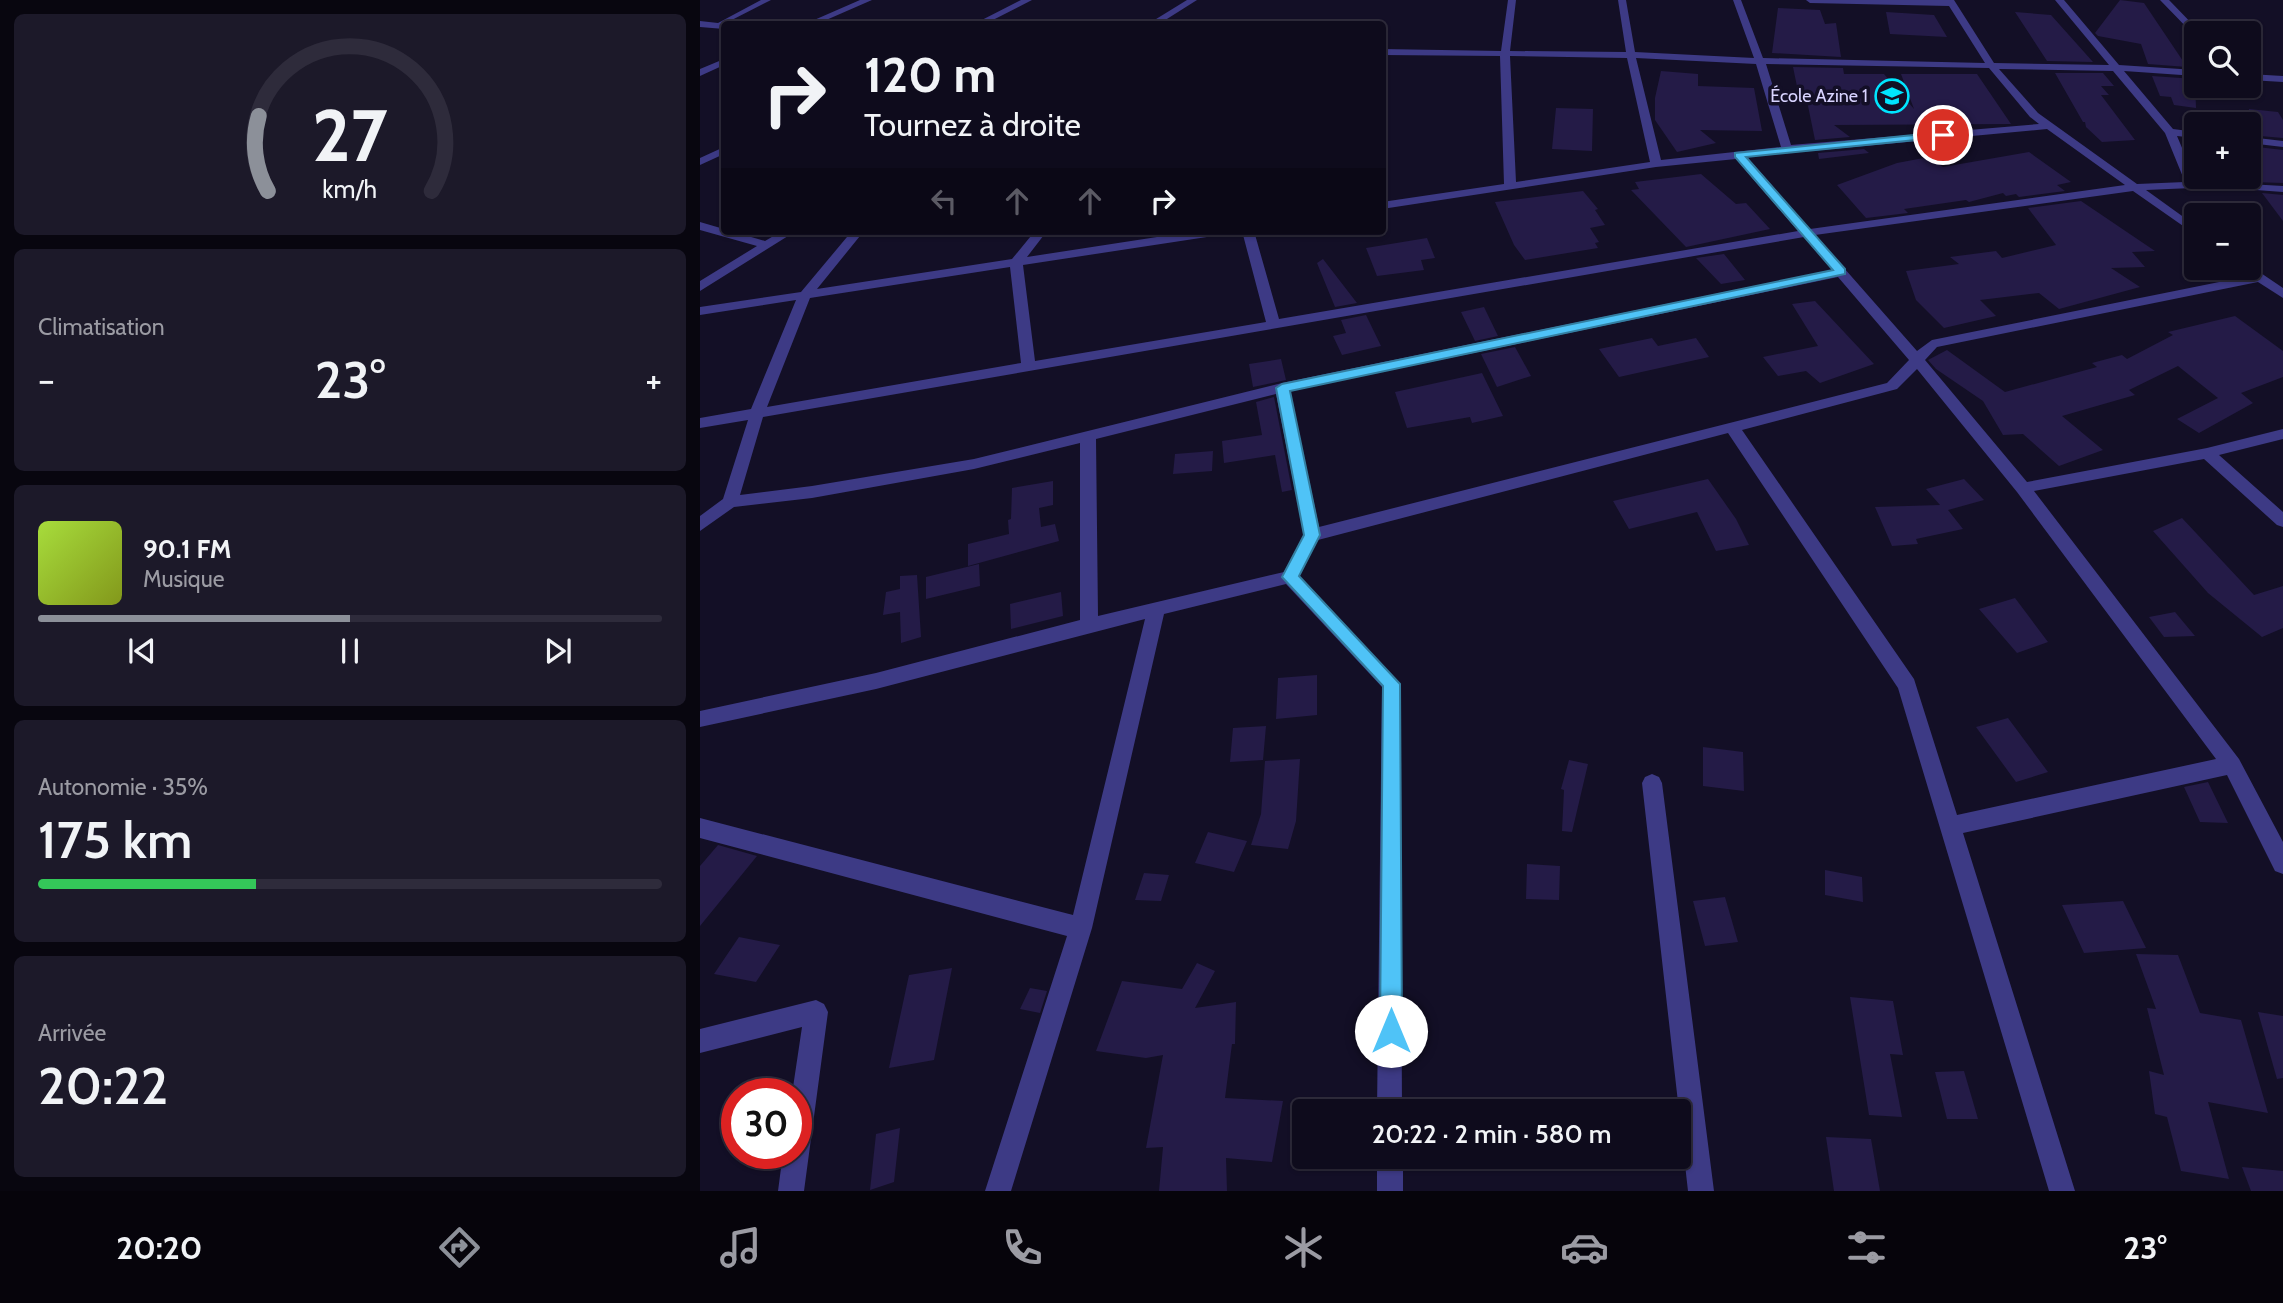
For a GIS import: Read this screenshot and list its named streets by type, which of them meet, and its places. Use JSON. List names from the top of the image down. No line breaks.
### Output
{"places":{"school or university":["École Azine 1"]},"page":{"map_buttons":["+","−"],"turn":["120 m","Tournez à droite"],"tile":["Climatisation",["Autonomie · 35%","175 km"],["Arrivée","20:22"]],"heat":["−","23°","+"],"song":["90.1 FM","Musique"],"limit":"30","trip":"20:22 · 2 min · 580 m","tabs":["20:20","23°"],"gauge":["27","km/h"]}}
